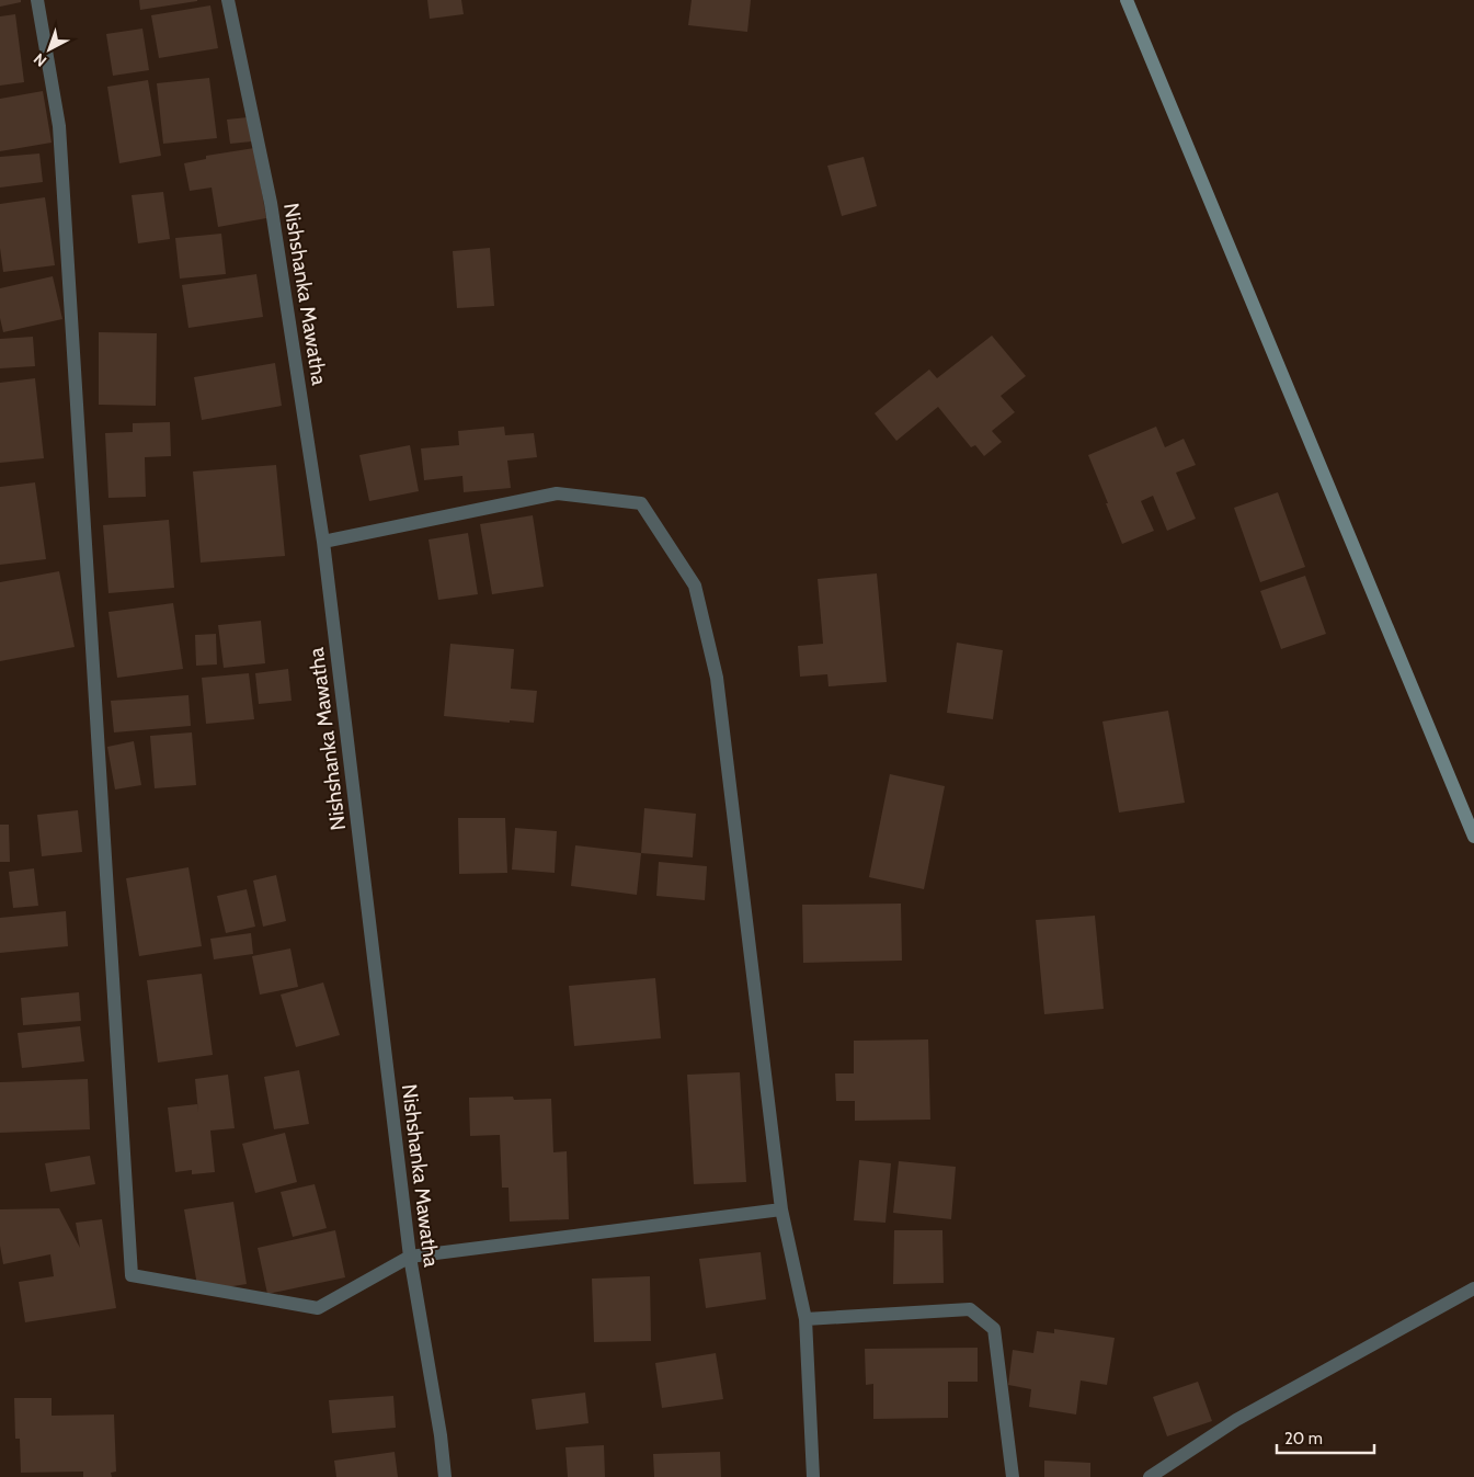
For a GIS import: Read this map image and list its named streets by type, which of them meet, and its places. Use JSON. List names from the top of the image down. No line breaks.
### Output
{"streets":{"street":["Nishshanka Mawatha"]},"scale_bar":"20 m","north":"bottom left"}
